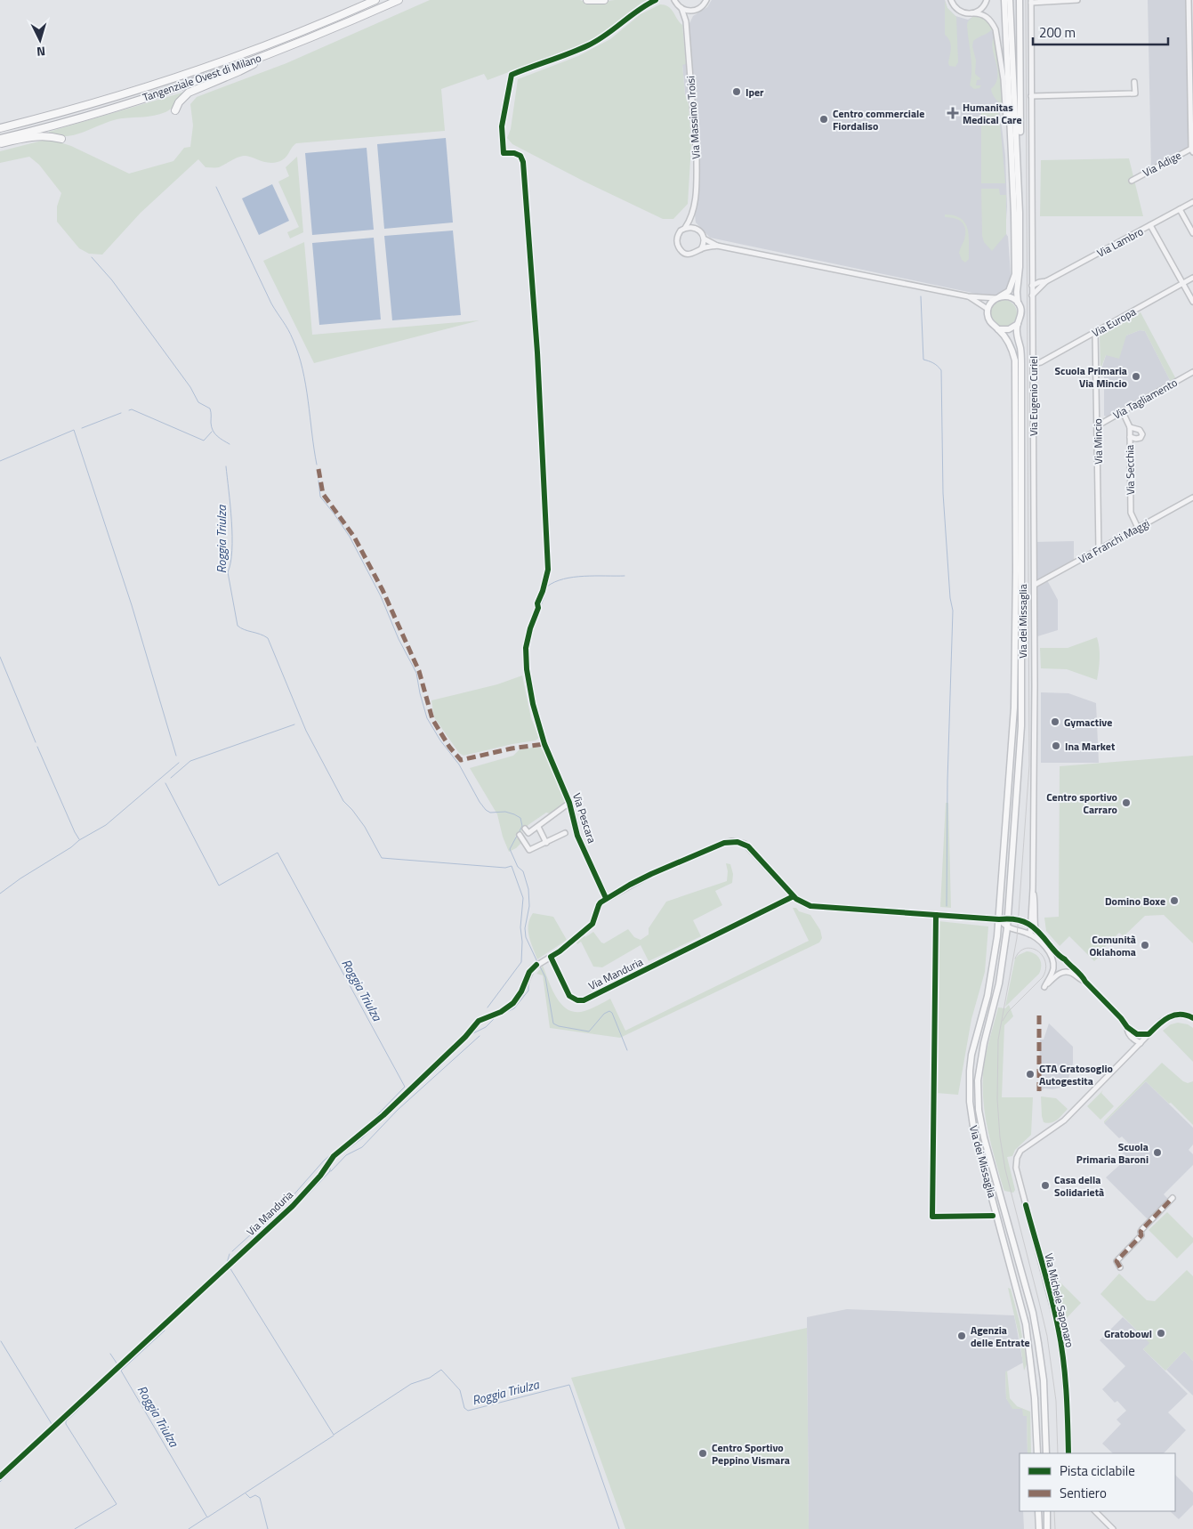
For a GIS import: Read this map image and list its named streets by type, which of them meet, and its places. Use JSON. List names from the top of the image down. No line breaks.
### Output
{"streets":{"highway":["Tangenziale Ovest di Milano"],"main road":["Via dei Missaglia"],"street":["Via Massimo Troisi","Via Adige","Via Lambro","Via Europa","Via Eugenio Curiel","Via Tagliamento","Via Mincio","Via Secchia","Via Franchi Maggi","Via Pescara","Via Manduria","Via Michele Saponaro"]},"crossings":[["Via Europa","Via Eugenio Curiel"],["Via Europa","Via Mincio"],["Via Eugenio Curiel","Via Franchi Maggi"],["Via Tagliamento","Via Mincio"],["Via Tagliamento","Via Secchia"],["Via Mincio","Via Franchi Maggi"],["Via Secchia","Via Franchi Maggi"],["Via dei Missaglia","Via Manduria"],["Via Pescara","Via Manduria"]],"water":["Roggia Triulza"],"places":{"other":["Iper","Centro commerciale Fiordaliso","Scuola Primaria Via Mincio","Gymactive","Ina Market","Centro sportivo Carraro","Domino Boxe","Comunità Oklahoma","GTA Gratosoglio Autogestita","Scuola Primaria Baroni","Casa della Solidarietà","Gratobowl","Agenzia delle Entrate","Centro Sportivo Peppino Vismara"],"health":["Humanitas Medical Care"]},"legend":["Pista ciclabile","Sentiero"],"scale_bar":"200 m","north":"bottom"}
